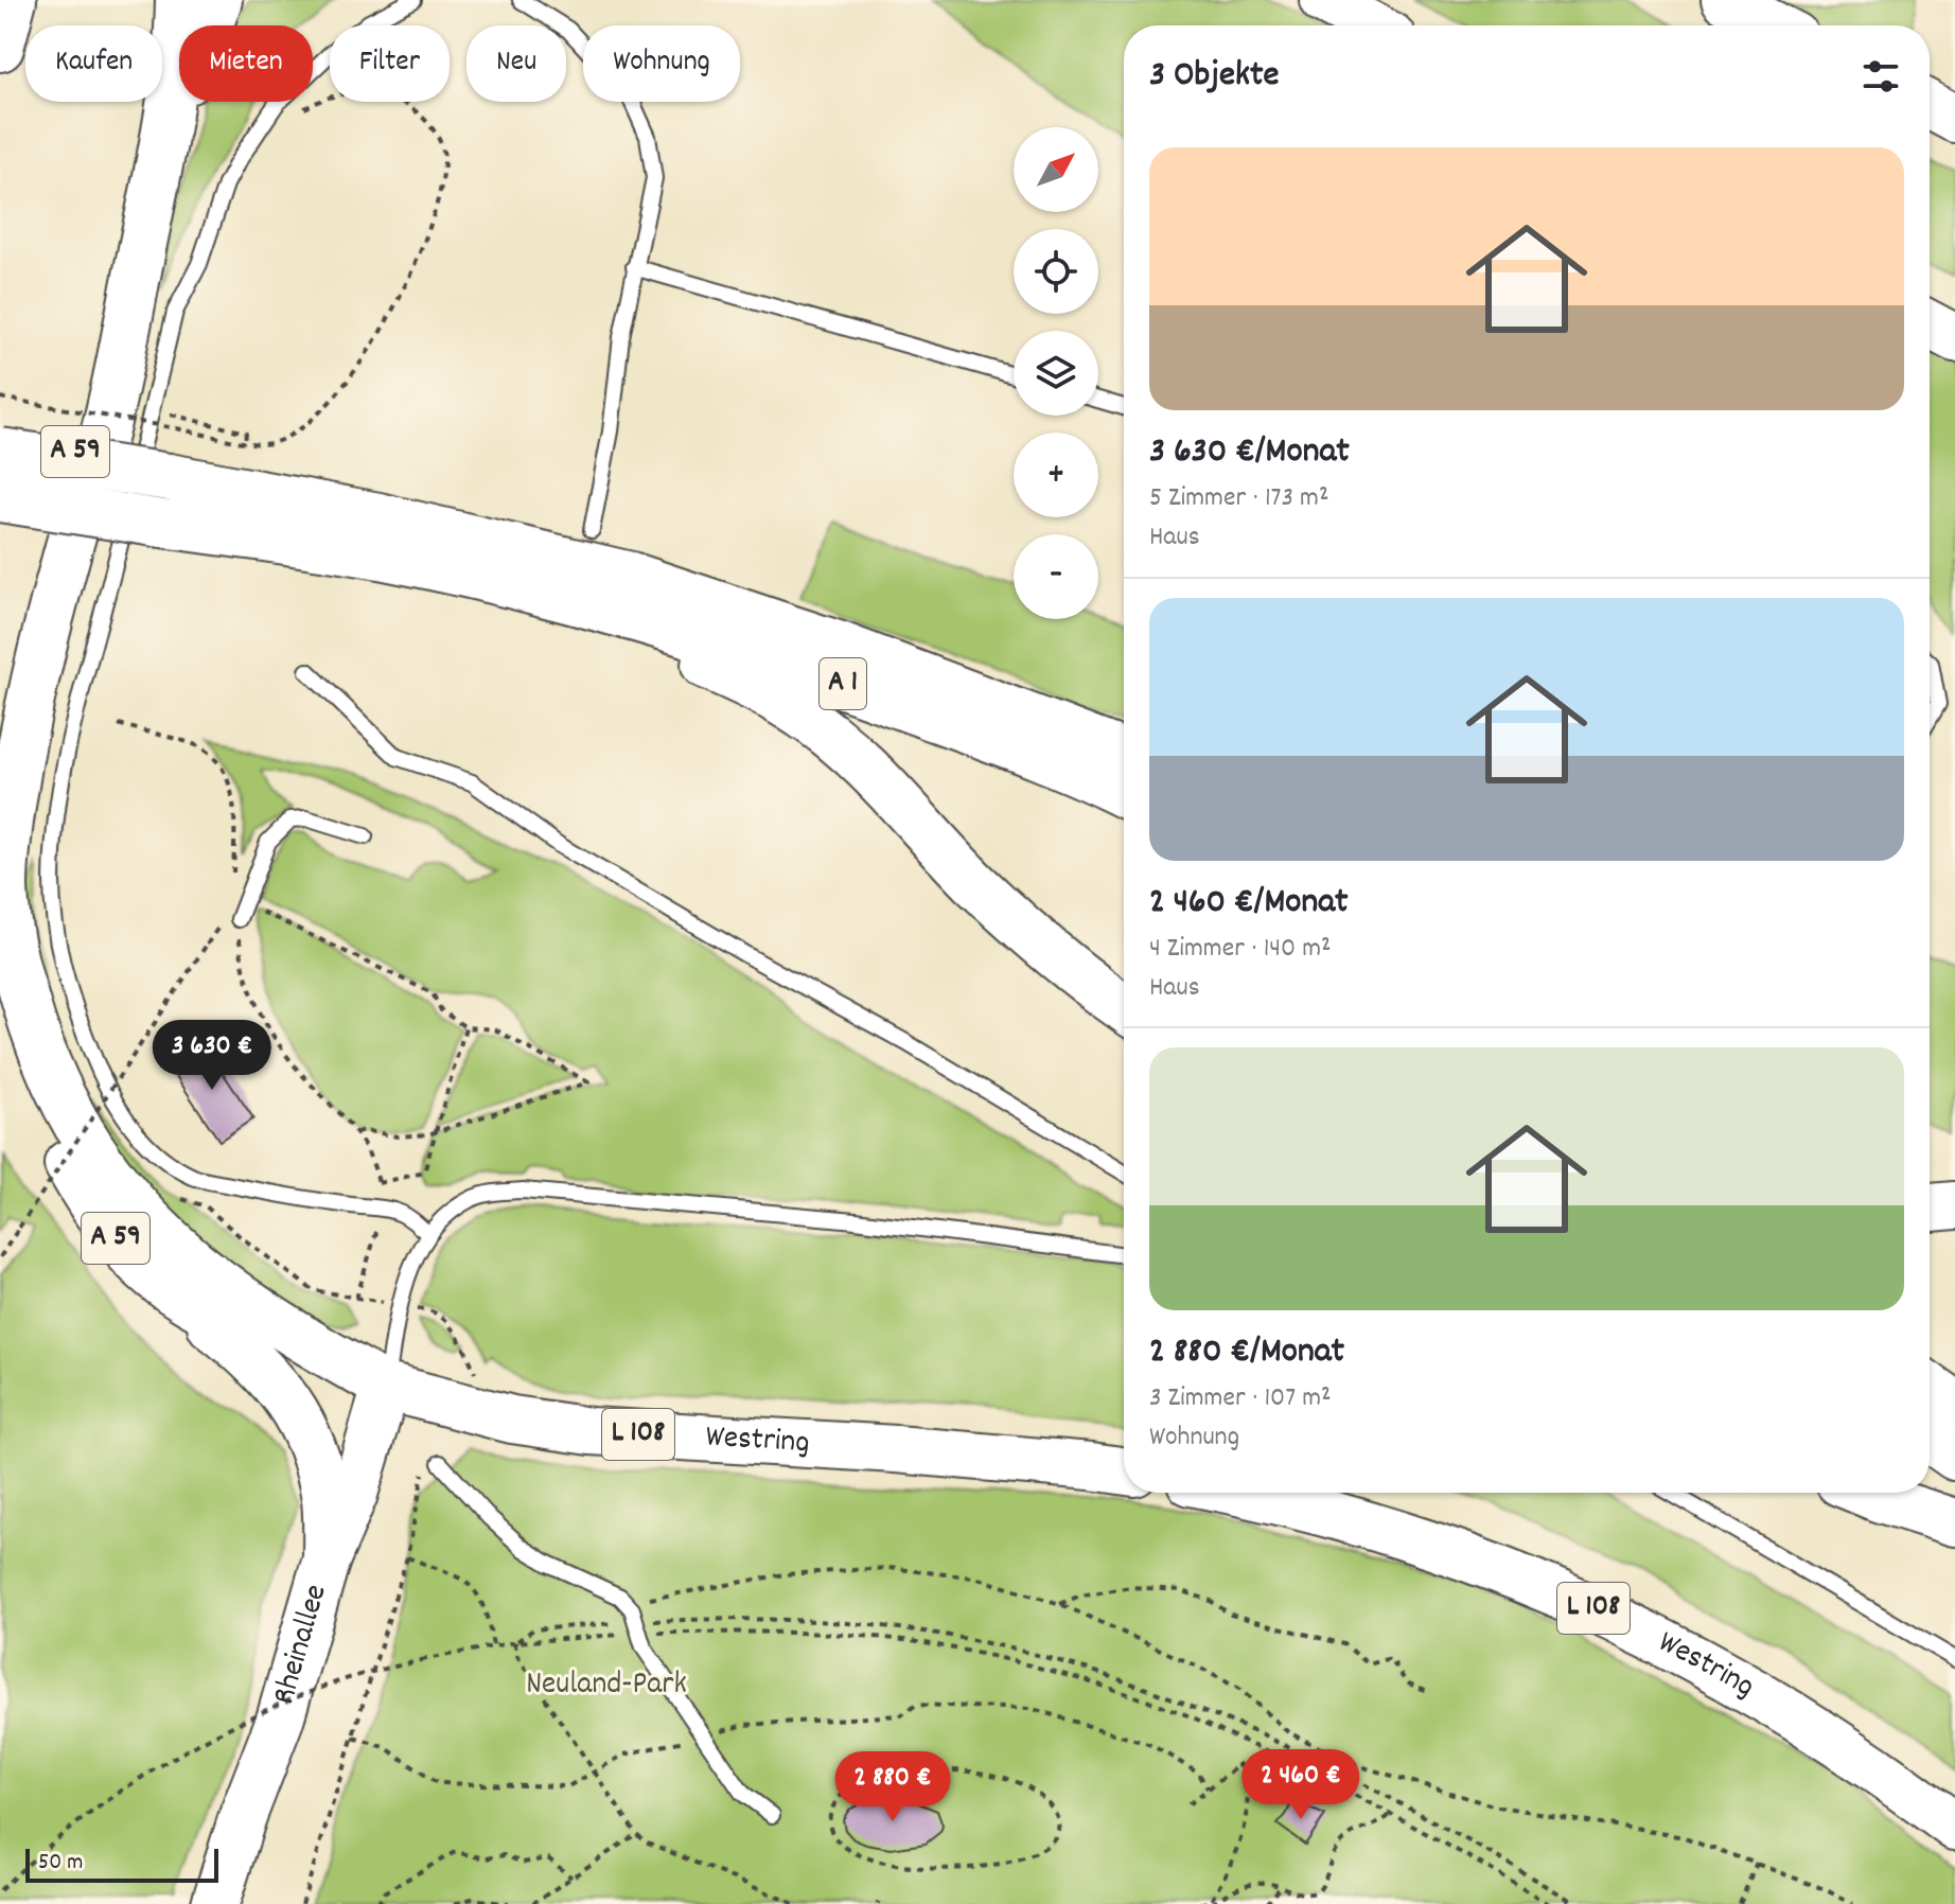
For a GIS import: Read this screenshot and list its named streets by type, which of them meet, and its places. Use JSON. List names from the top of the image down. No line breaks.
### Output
{"streets":{"main road":["A 59","A 1","L 108","Westring","Rheinallee"]},"crossings":[["A 59","Westring"],["A 59","Rheinallee"],["Westring","Rheinallee"]],"parks":["Neuland-Park"],"scale_bar":"50 m","north":"top right","page":{"chip":["Kaufen","Mieten","Filter","Neu","Wohnung"],"heading":"3 Objekte","map_buttons":["+","−"],"list":[{"name":"3 630 €/Monat","note":"5 Zimmer · 173 m² · Haus"},{"name":"2 460 €/Monat","note":"4 Zimmer · 140 m² · Haus"},{"name":"2 880 €/Monat","note":"3 Zimmer · 107 m² · Wohnung"}],"price":["3 630 €","2 460 €","2 880 €"],"scale":"50 m"}}
